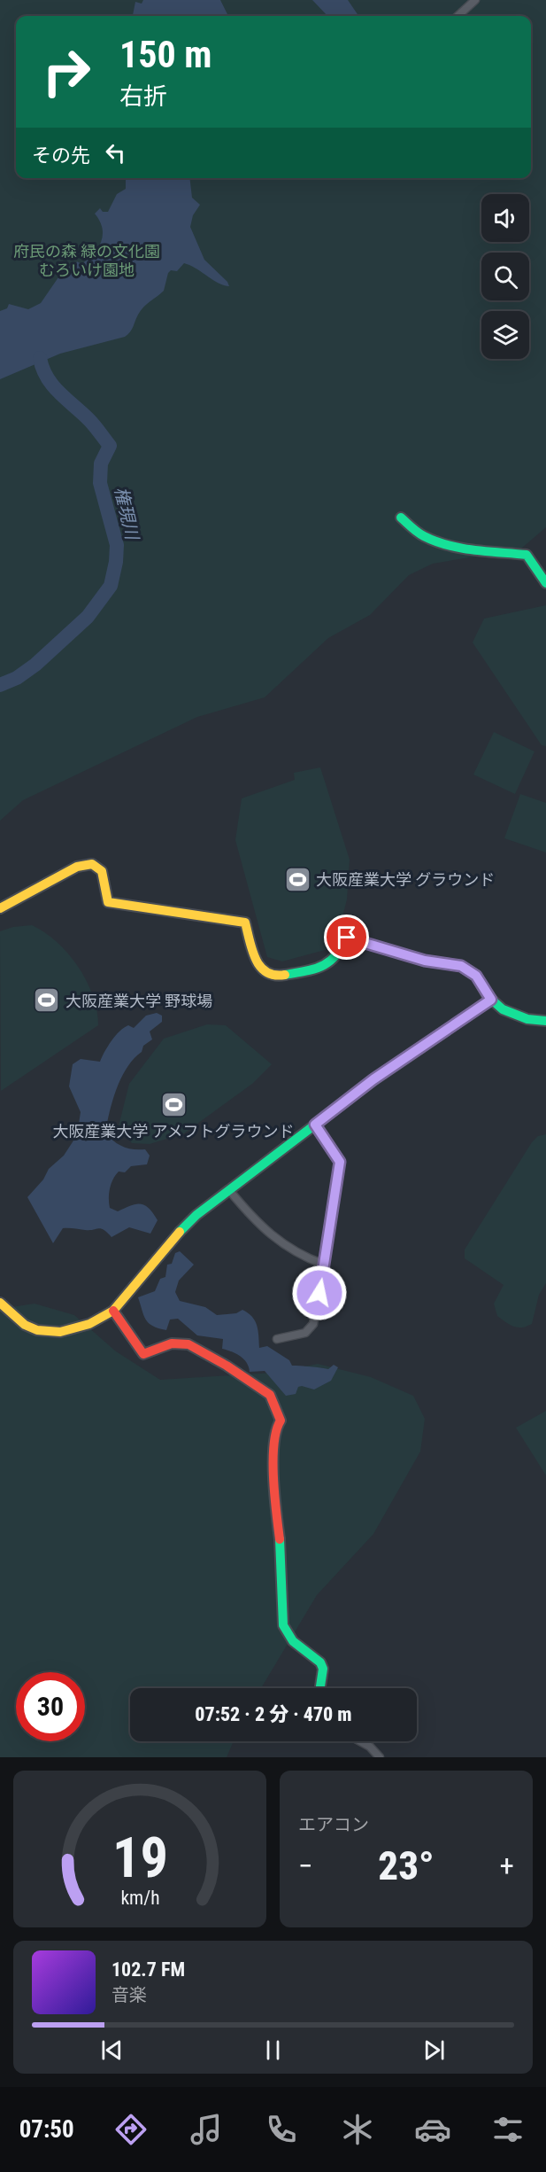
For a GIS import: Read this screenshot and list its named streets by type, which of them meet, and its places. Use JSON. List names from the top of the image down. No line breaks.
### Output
{"water":["権現川"],"parks":["府民の森 緑の文化園 むろいけ園地"],"places":{"sports":["大阪産業大学 グラウンド","大阪産業大学 野球場","大阪産業大学 アメフトグラウンド"]},"page":{"turn":["150 m","右折"],"then":"その先","limit":"30","trip":"07:52 · 2 分 · 470 m","tile":"エアコン","heat":["−","23°","+"],"song":["102.7 FM","音楽"],"tabs":"07:50","gauge":["19","km/h"]}}
